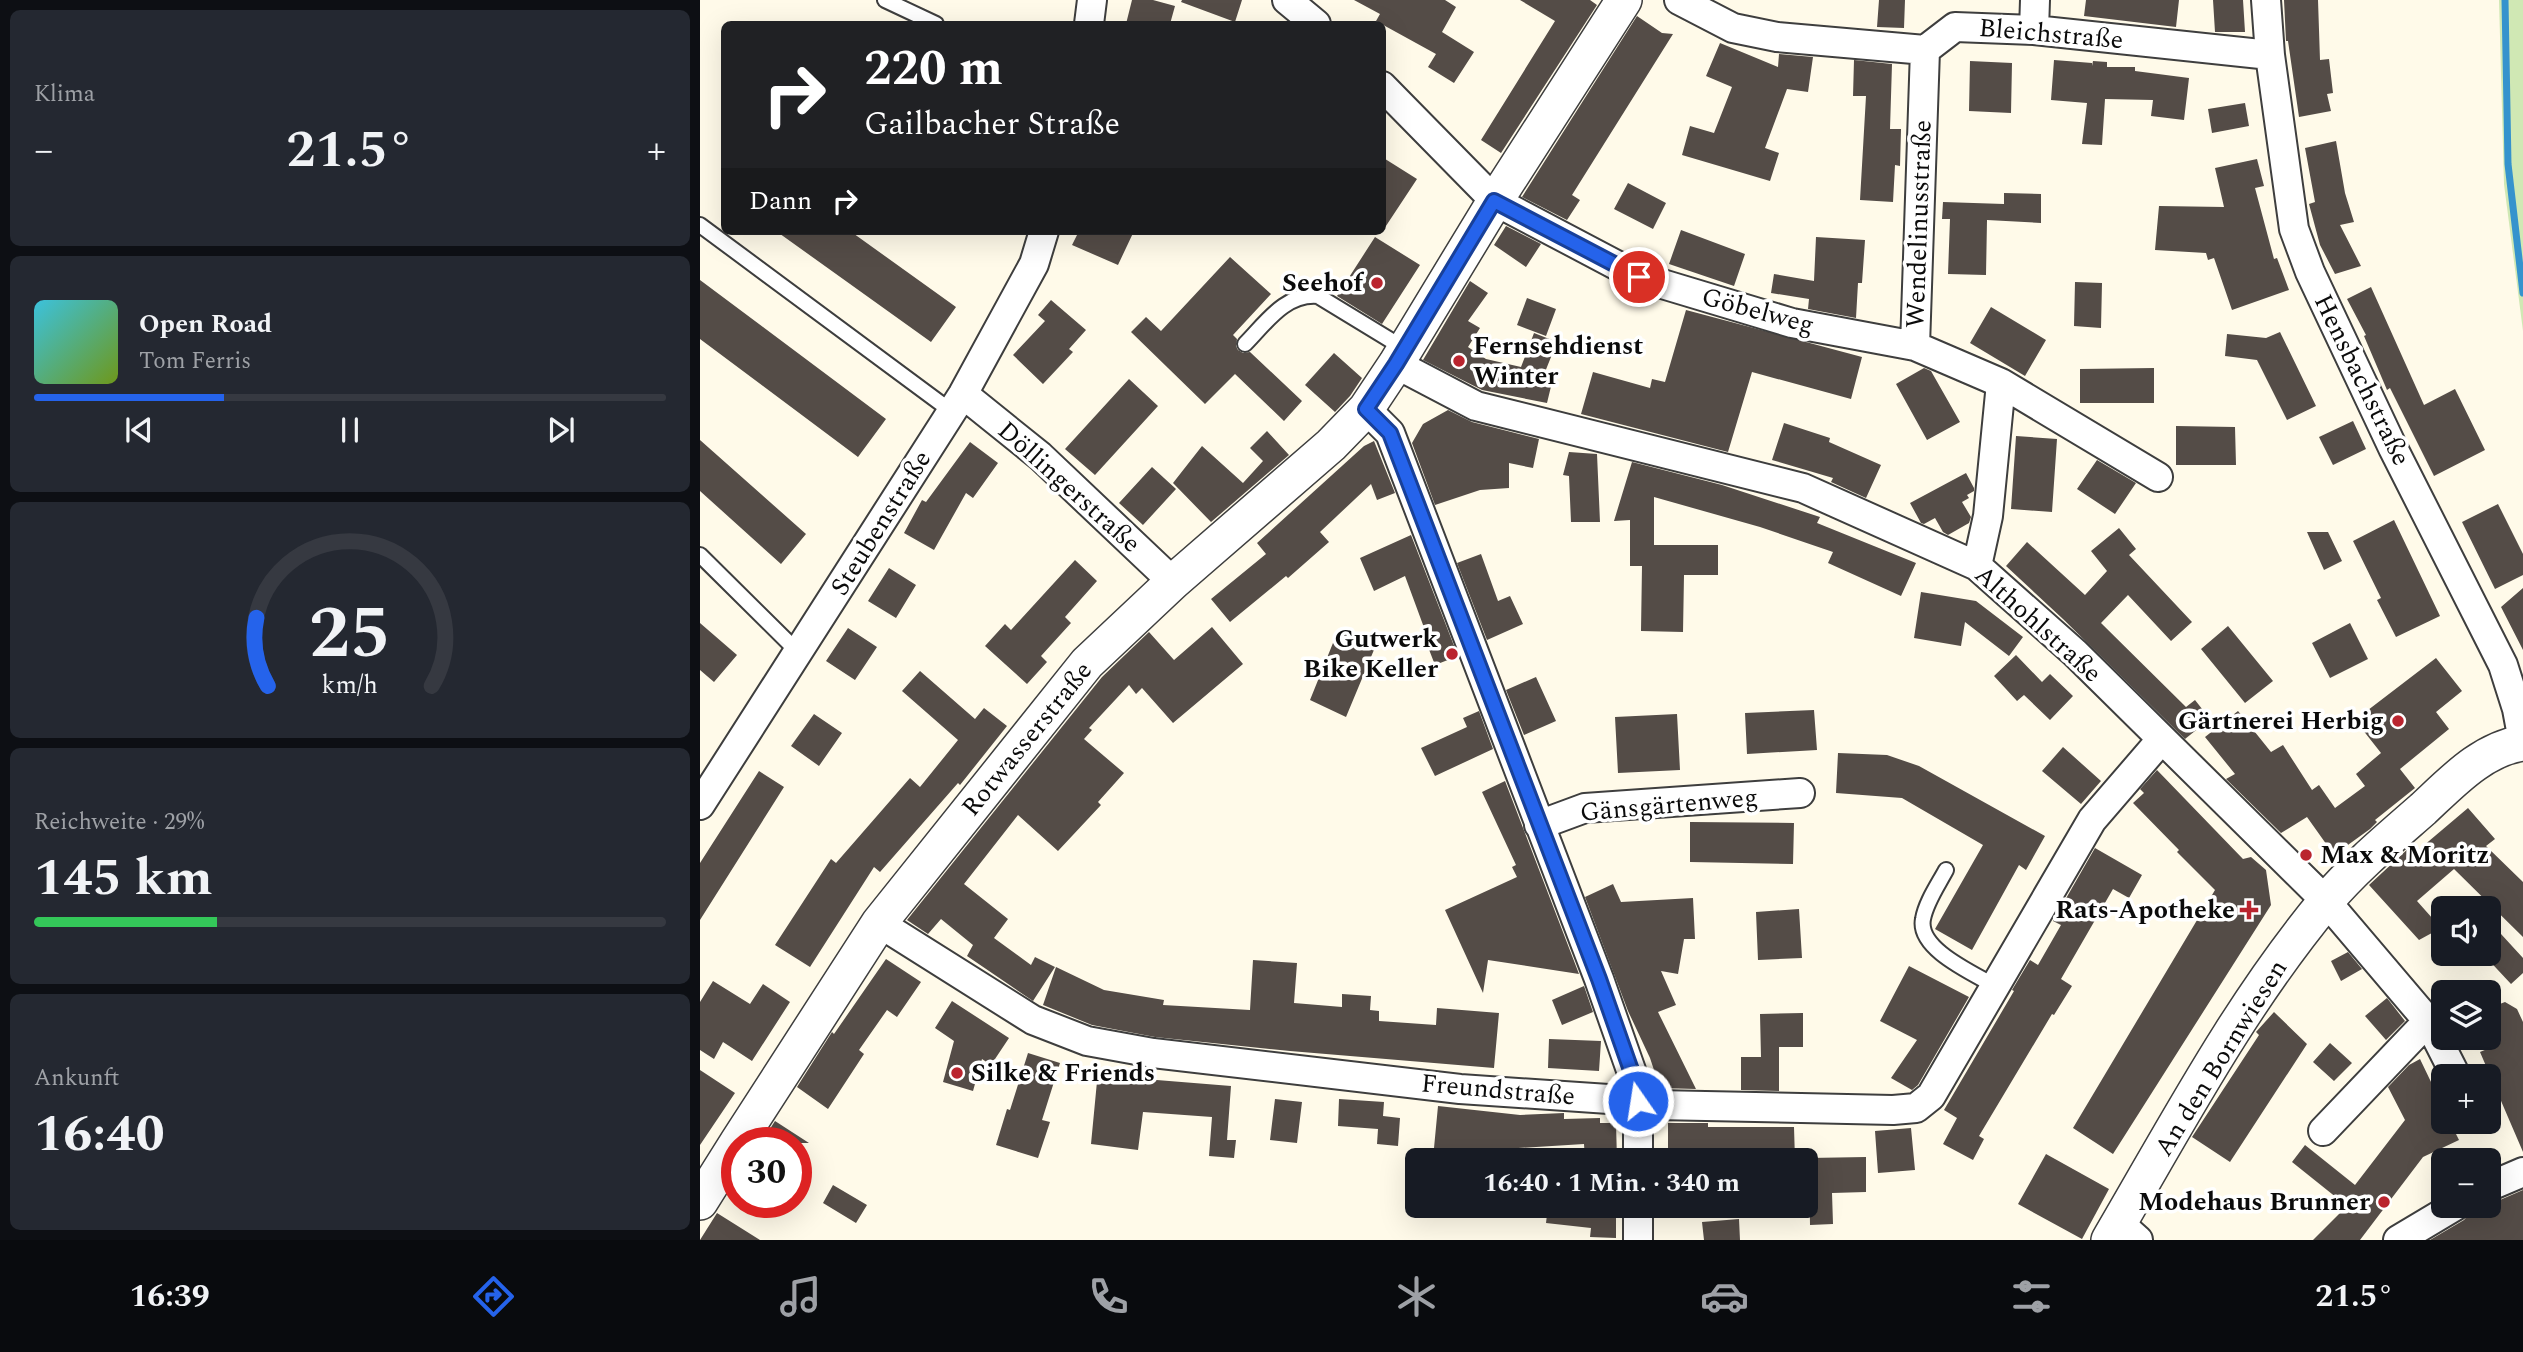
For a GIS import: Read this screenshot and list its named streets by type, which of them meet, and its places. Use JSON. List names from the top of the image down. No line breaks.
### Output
{"streets":{"street":["Bleichstraße","Wendelinusstraße","Göbelweg","Hensbachstraße","Döllingerstraße","Steubenstraße","Althohlstraße","Rotwasserstraße","Gänsgärtenweg","An den Bornwiesen","Freundstraße"]},"crossings":[["Bleichstraße","Wendelinusstraße"],["Bleichstraße","Hensbachstraße"],["Wendelinusstraße","Göbelweg"],["Göbelweg","Rotwasserstraße"],["Hensbachstraße","An den Bornwiesen"],["Döllingerstraße","Steubenstraße"],["Döllingerstraße","Rotwasserstraße"],["Althohlstraße","Rotwasserstraße"],["Althohlstraße","An den Bornwiesen"],["Althohlstraße","Freundstraße"],["Rotwasserstraße","Freundstraße"]],"places":{"other":["Seehof","Fernsehdienst Winter","Gutwerk Bike Keller","Gärtnerei Herbig","Max & Moritz","Silke & Friends","Modehaus Brunner"],"health":["Rats-Apotheke"]},"page":{"tile":["Klima",["Reichweite · 29%","145 km"],["Ankunft","16:40"]],"turn":["220 m","Gailbacher Straße"],"heat":["−","21.5°","+"],"then":"Dann","song":["Open Road","Tom Ferris"],"map_buttons":["+","−"],"limit":"30","trip":"16:40 · 1 Min. · 340 m","tabs":["16:39","21.5°"],"gauge":["25","km/h"]}}
